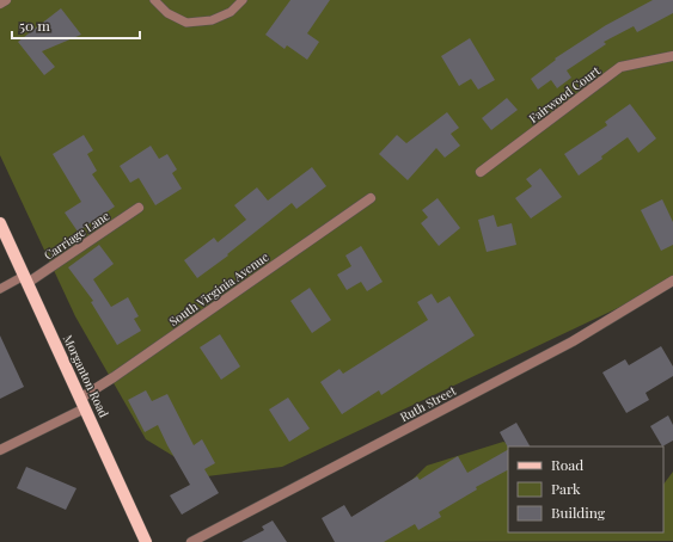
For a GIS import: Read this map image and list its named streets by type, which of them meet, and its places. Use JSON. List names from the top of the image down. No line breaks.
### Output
{"streets":{"main road":["Morganton Road"],"street":["Fairwood Court","Carriage Lane","South Virginia Avenue","Ruth Street"]},"crossings":[["Carriage Lane","Morganton Road"],["South Virginia Avenue","Morganton Road"]],"legend":["Road","Park","Building"],"scale_bar":"50 m"}
